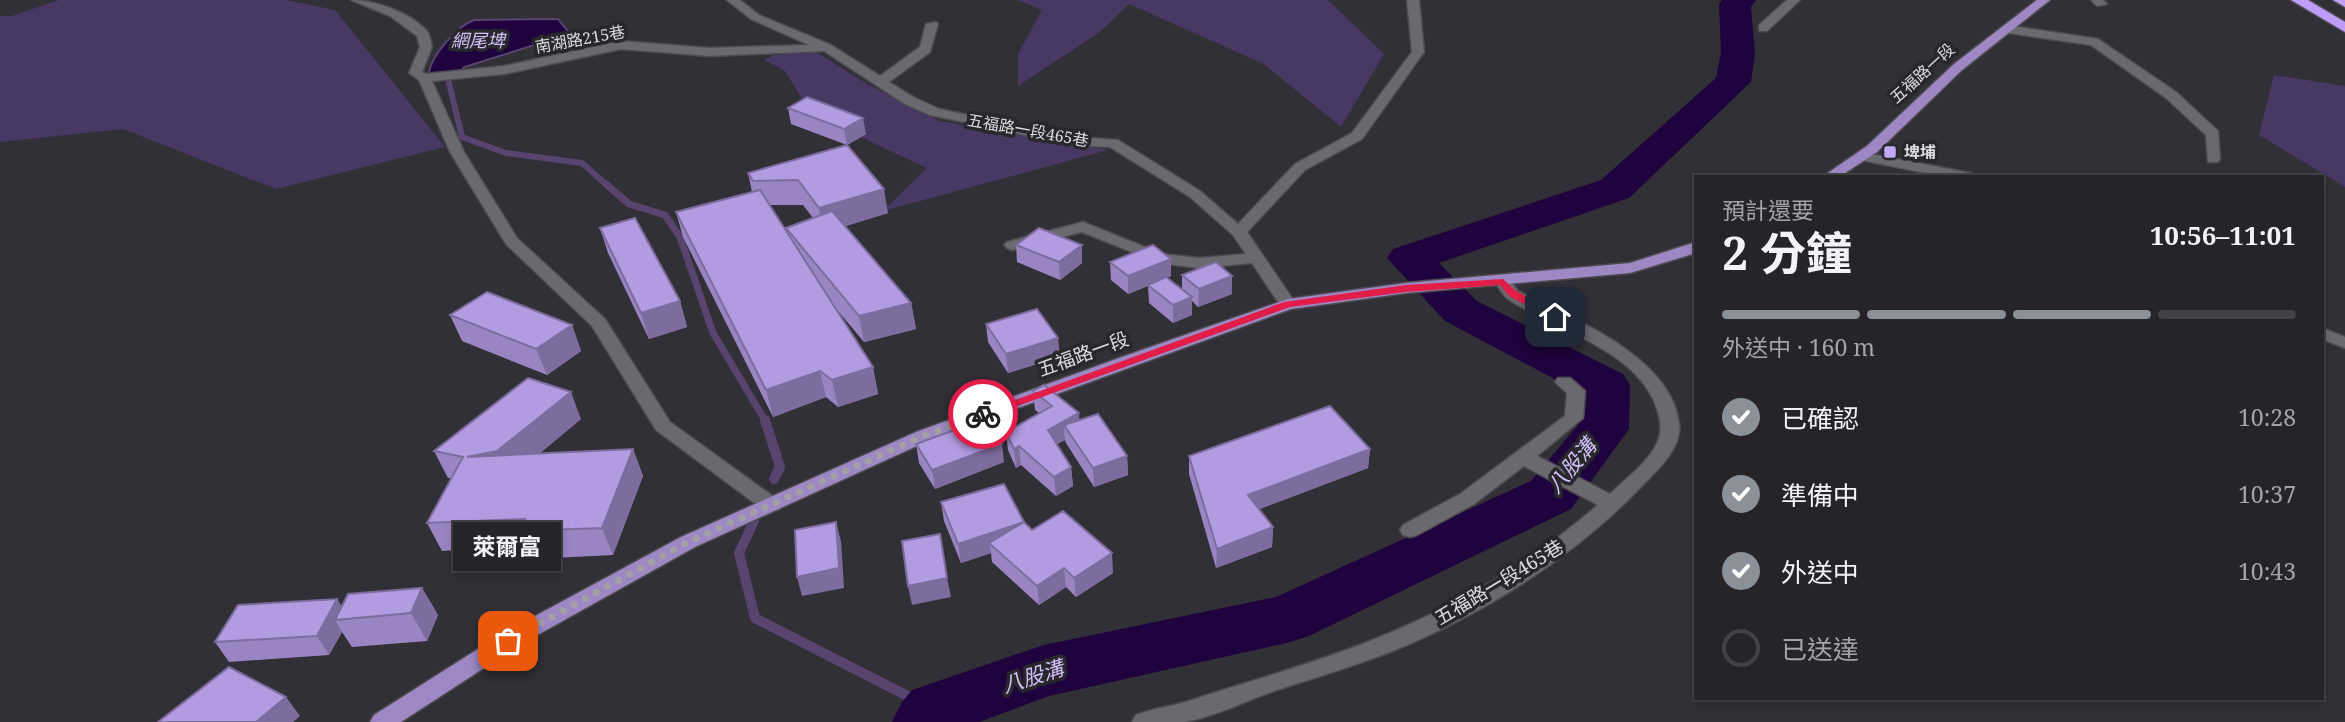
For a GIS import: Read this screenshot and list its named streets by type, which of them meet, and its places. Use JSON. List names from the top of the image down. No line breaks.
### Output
{"streets":{"main road":["五福路一段"],"lane":["南湖路215巷","五福路一段465巷"]},"crossings":[["南湖路215巷","五福路一段465巷"],["五福路一段","五福路一段465巷"]],"water":["網尾埤","八股溝"],"places":{"transit":["埤埔"],"other":["萊爾富"]},"page":{"heading":["2 分鐘","預計還要","10:56–11:01"],"bar":"外送中 · 160 m","list":[["已確認","10:28"],["準備中","10:37"],["外送中","10:43"],"已送達"],"bubble":"萊爾富"}}
